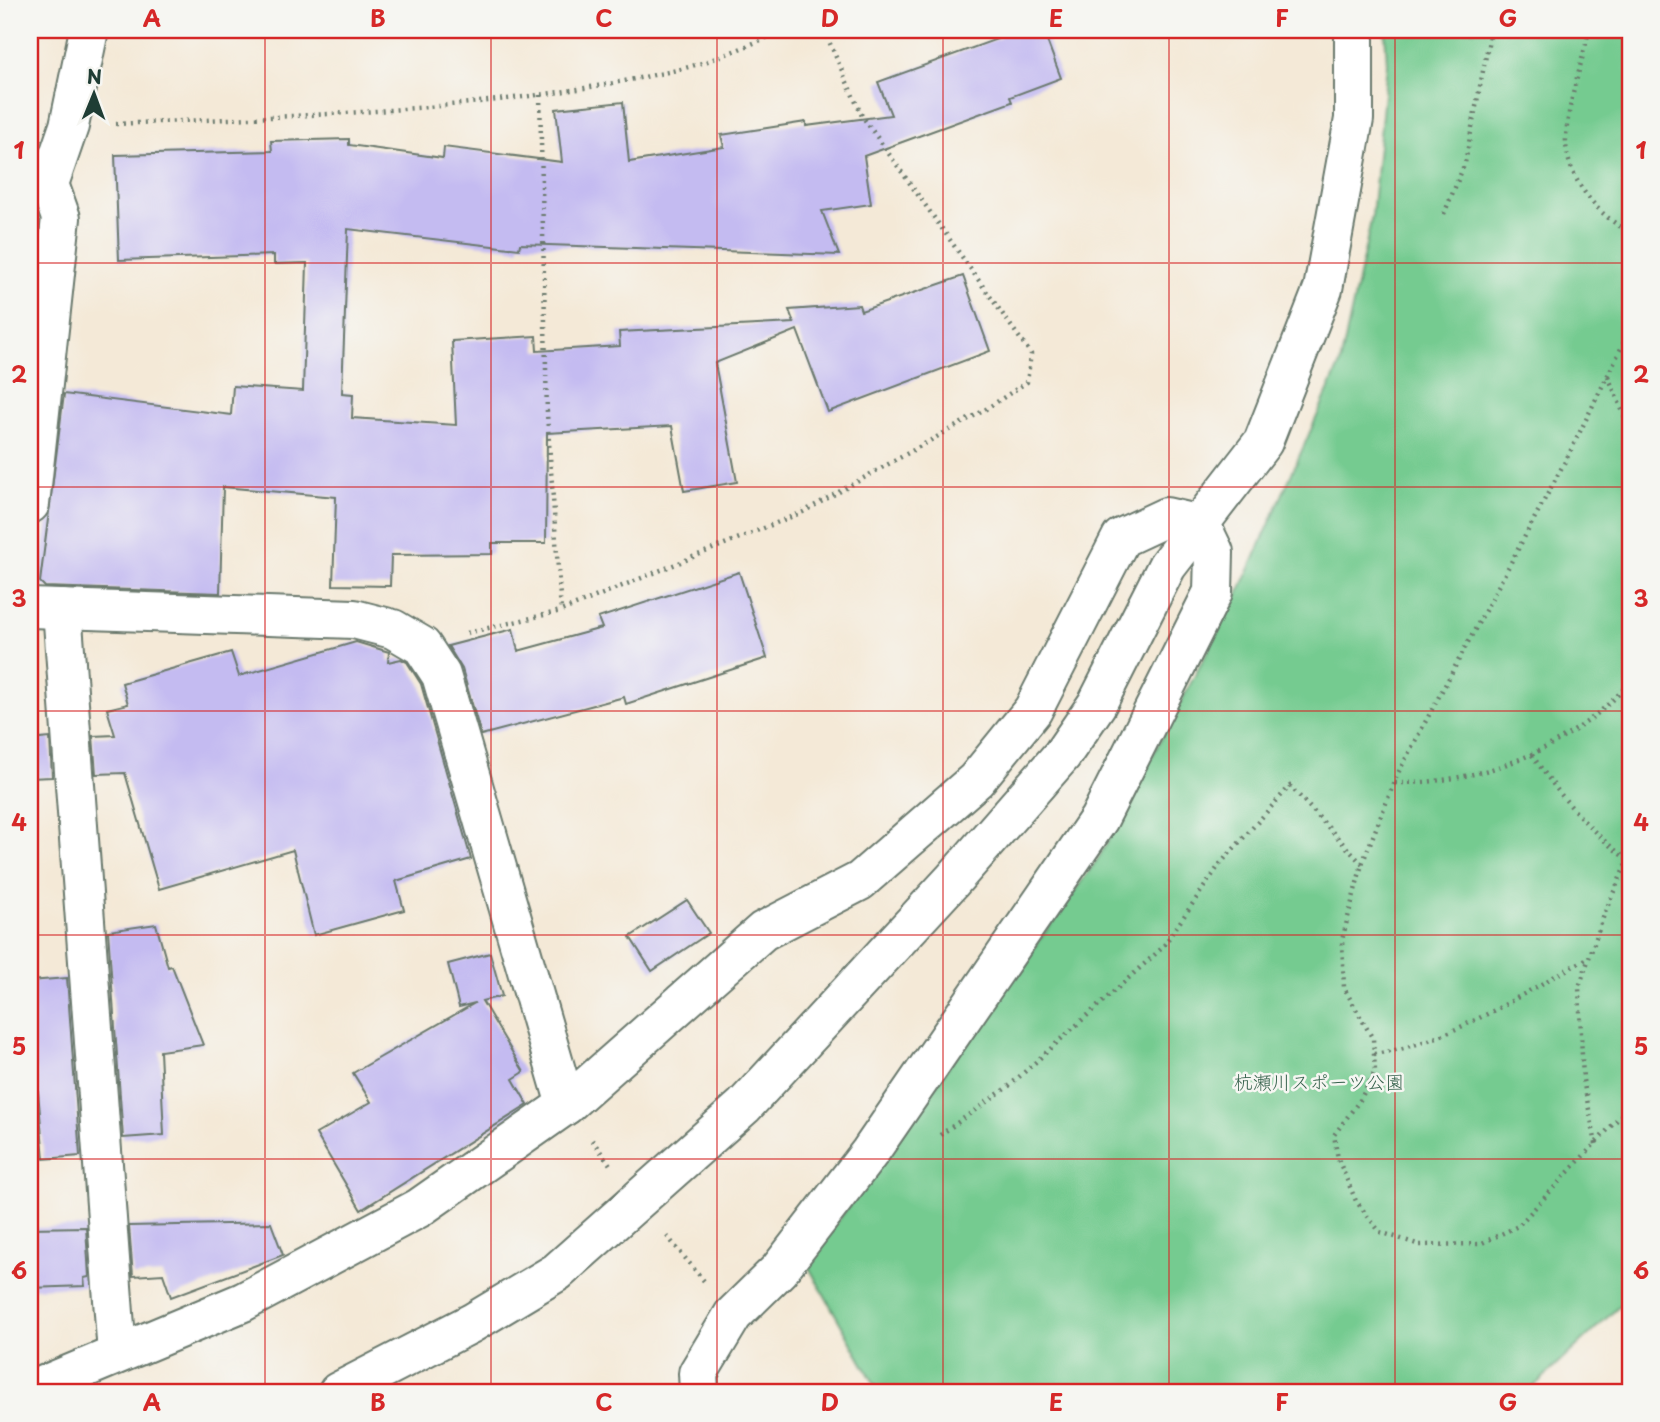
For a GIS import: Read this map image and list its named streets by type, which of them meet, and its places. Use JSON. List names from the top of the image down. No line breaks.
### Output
{"parks":["杭瀬川スポーツ公園"],"north":"top","grid":{"columns":["A","B","C","D","E","F","G"],"rows":["1","2","3","4","5","6"]}}
